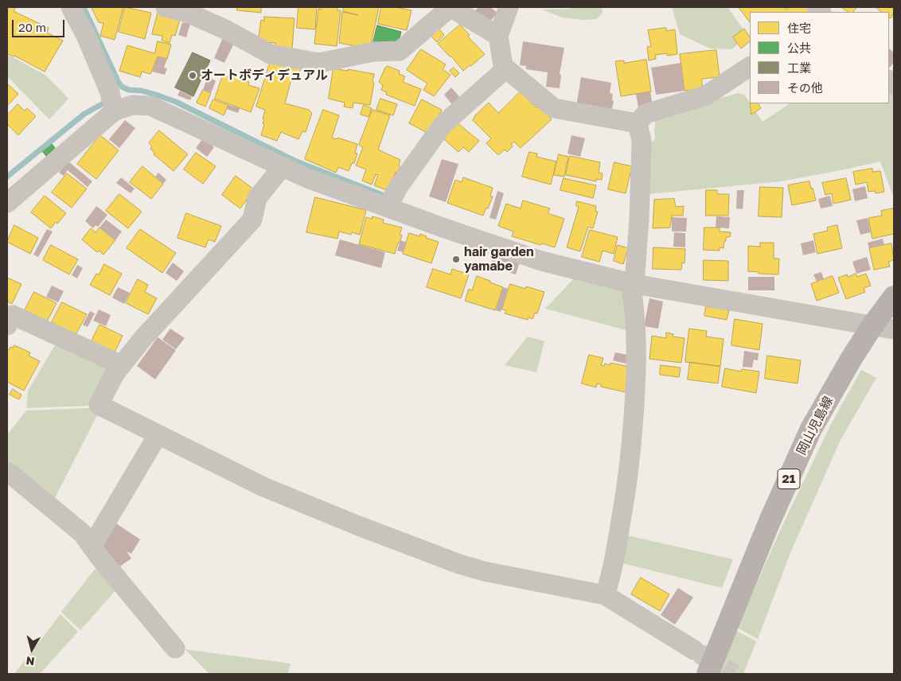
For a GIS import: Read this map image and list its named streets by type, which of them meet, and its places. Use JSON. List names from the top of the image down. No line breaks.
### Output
{"streets":{"main road":["岡山児島線","21"]},"places":["オートボディデュアル","hair garden yamabe"],"legend":["住宅","公共","工業","その他"],"scale_bar":"20 m","north":"bottom"}
